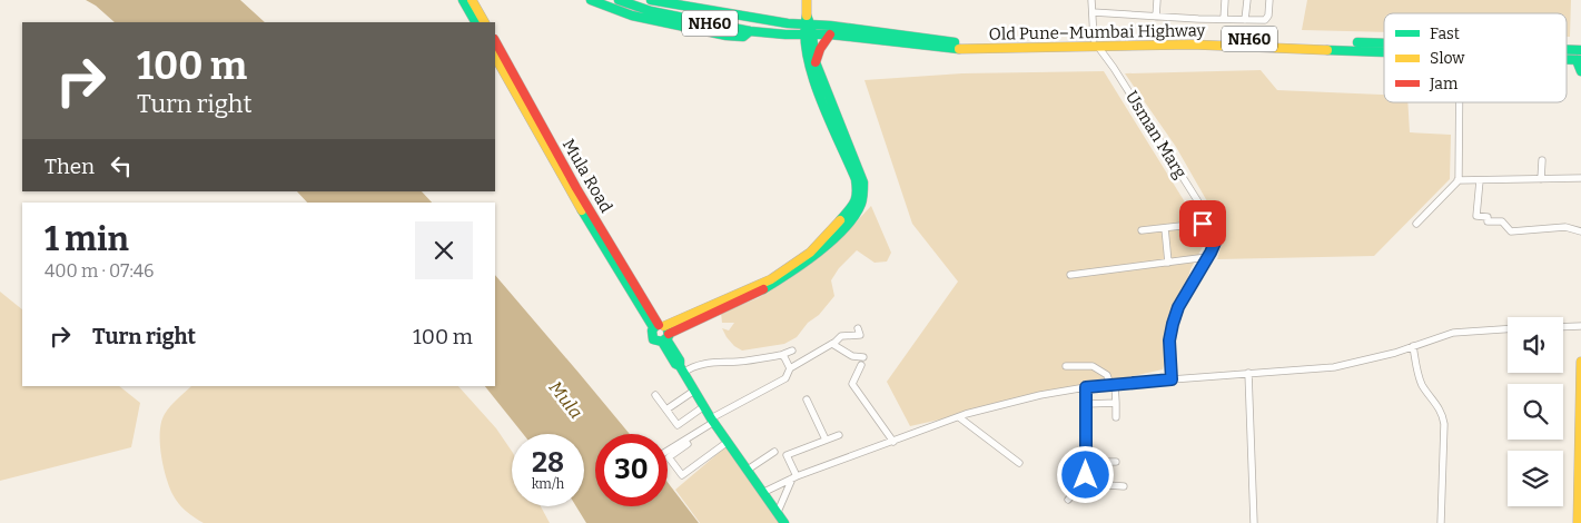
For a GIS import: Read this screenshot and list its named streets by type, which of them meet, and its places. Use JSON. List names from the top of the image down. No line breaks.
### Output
{"streets":{"main road":["NH60","Old Pune–Mumbai Highway","Mula Road"],"street":["Usman Marg"]},"crossings":[["Old Pune–Mumbai Highway","Usman Marg"]],"water":["Mula"],"legend":["Fast","Slow","Jam"],"page":{"turn":["100 m","Turn right"],"then":"Then","heading":["1 min","400 m · 07:46"],"list":[{"name":"Turn right","value":"100 m"}],"speed":"28 km/h","limit":"30"}}
